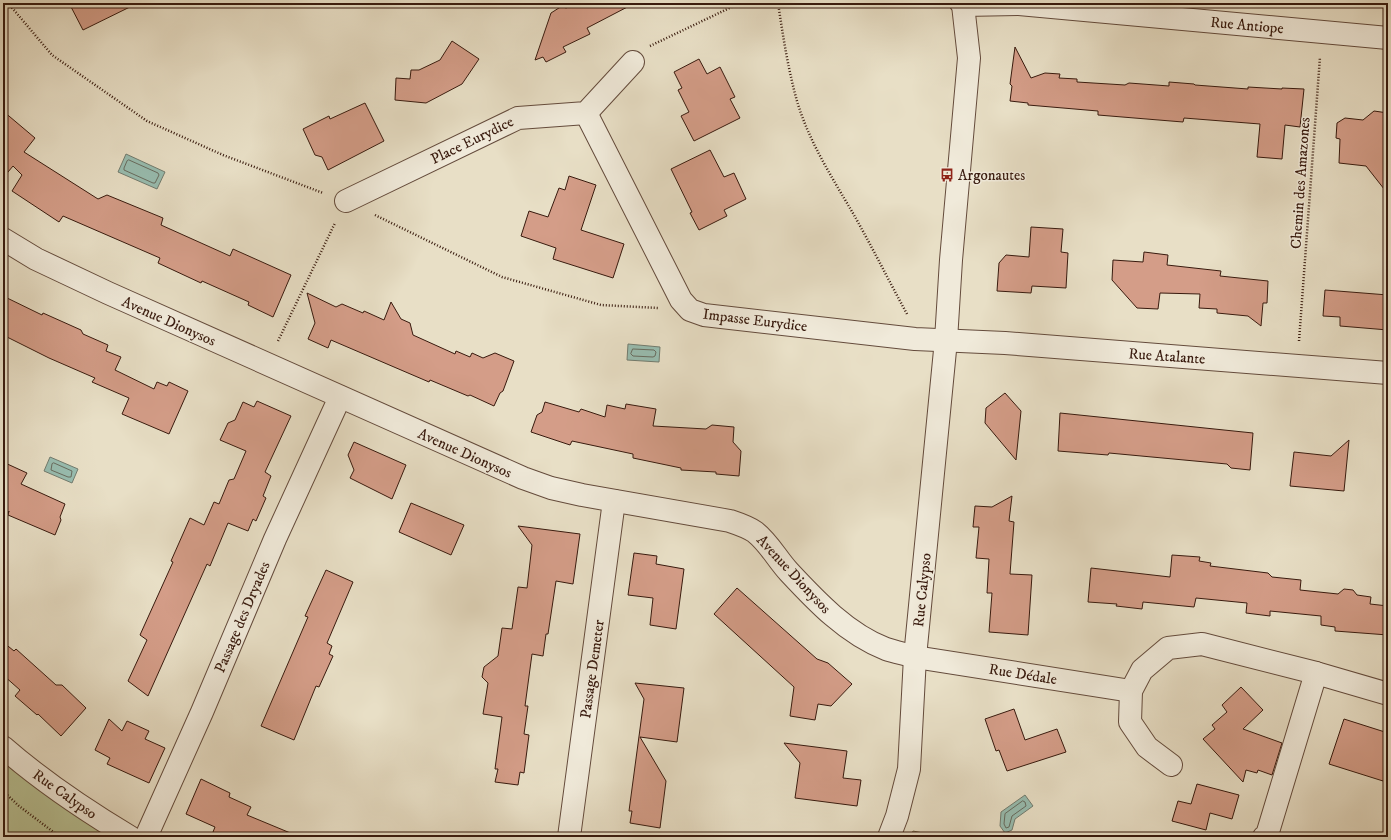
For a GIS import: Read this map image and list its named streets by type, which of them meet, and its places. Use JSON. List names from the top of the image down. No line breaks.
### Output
{"streets":{"street":["Rue Antiope","Place Eurydice","Impasse Eurydice","Avenue Dionysos","Rue Atalante","Rue Calypso","Passage des Dryades","Passage Demeter","Rue Dédale"],"path":["Chemin des Amazones"]},"crossings":[["Rue Antiope","Chemin des Amazones"],["Rue Antiope","Rue Calypso"],["Place Eurydice","Impasse Eurydice"],["Chemin des Amazones","Rue Atalante"],["Impasse Eurydice","Rue Atalante"],["Impasse Eurydice","Rue Calypso"],["Avenue Dionysos","Rue Calypso"],["Avenue Dionysos","Passage des Dryades"],["Avenue Dionysos","Passage Demeter"],["Avenue Dionysos","Rue Dédale"],["Rue Atalante","Rue Calypso"],["Rue Calypso","Rue Dédale"]],"places":{"bus stop":["Argonautes"]}}
